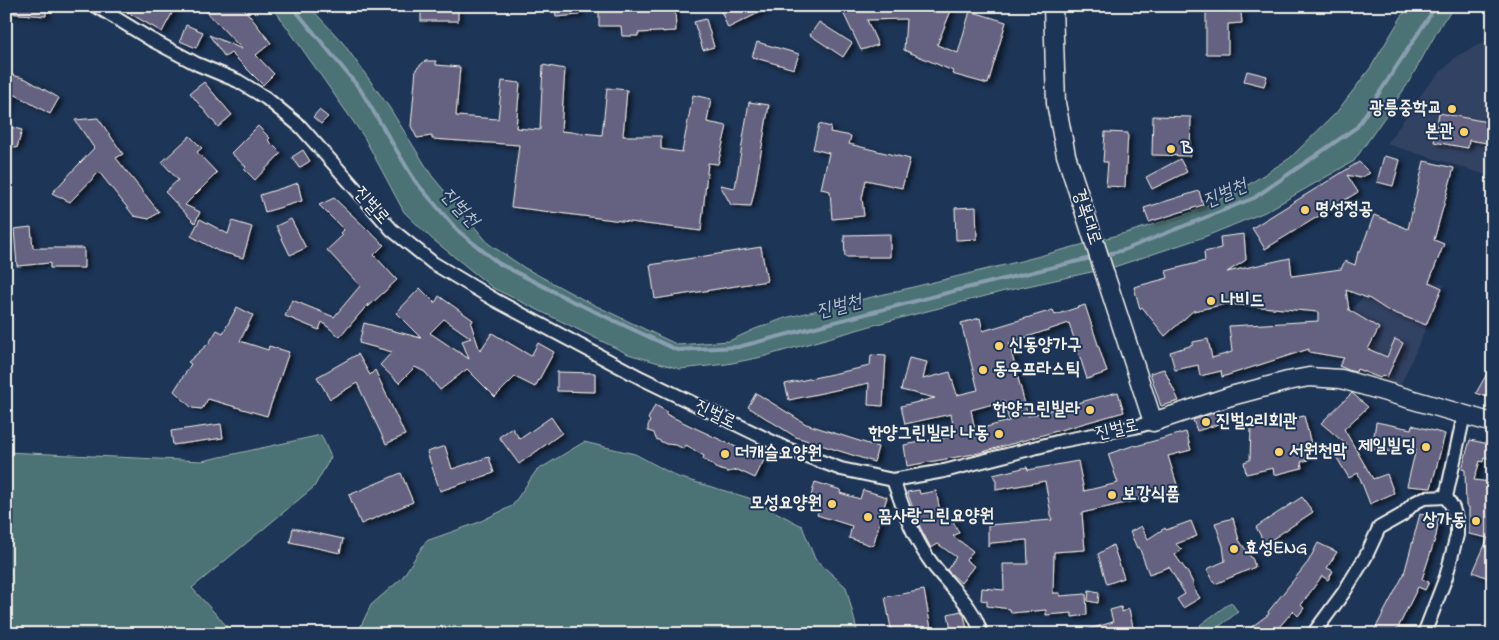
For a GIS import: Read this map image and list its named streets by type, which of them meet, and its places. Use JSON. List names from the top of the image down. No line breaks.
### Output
{"streets":{"street":["진벌로","경복대로"]},"crossings":[["진벌로","경복대로"]],"water":["진벌천"],"places":["광릉중학교","본관","B","명성정공","나비드","신동양가구","동우프라스틱","한양그린빌라","진벌2리회관","한양그린빌라 나동","제일빌딩","서원천막","더캐슬요양원","보강식품","모성요양원","꿈사랑그린요양원","상가동","효성ENG"]}
